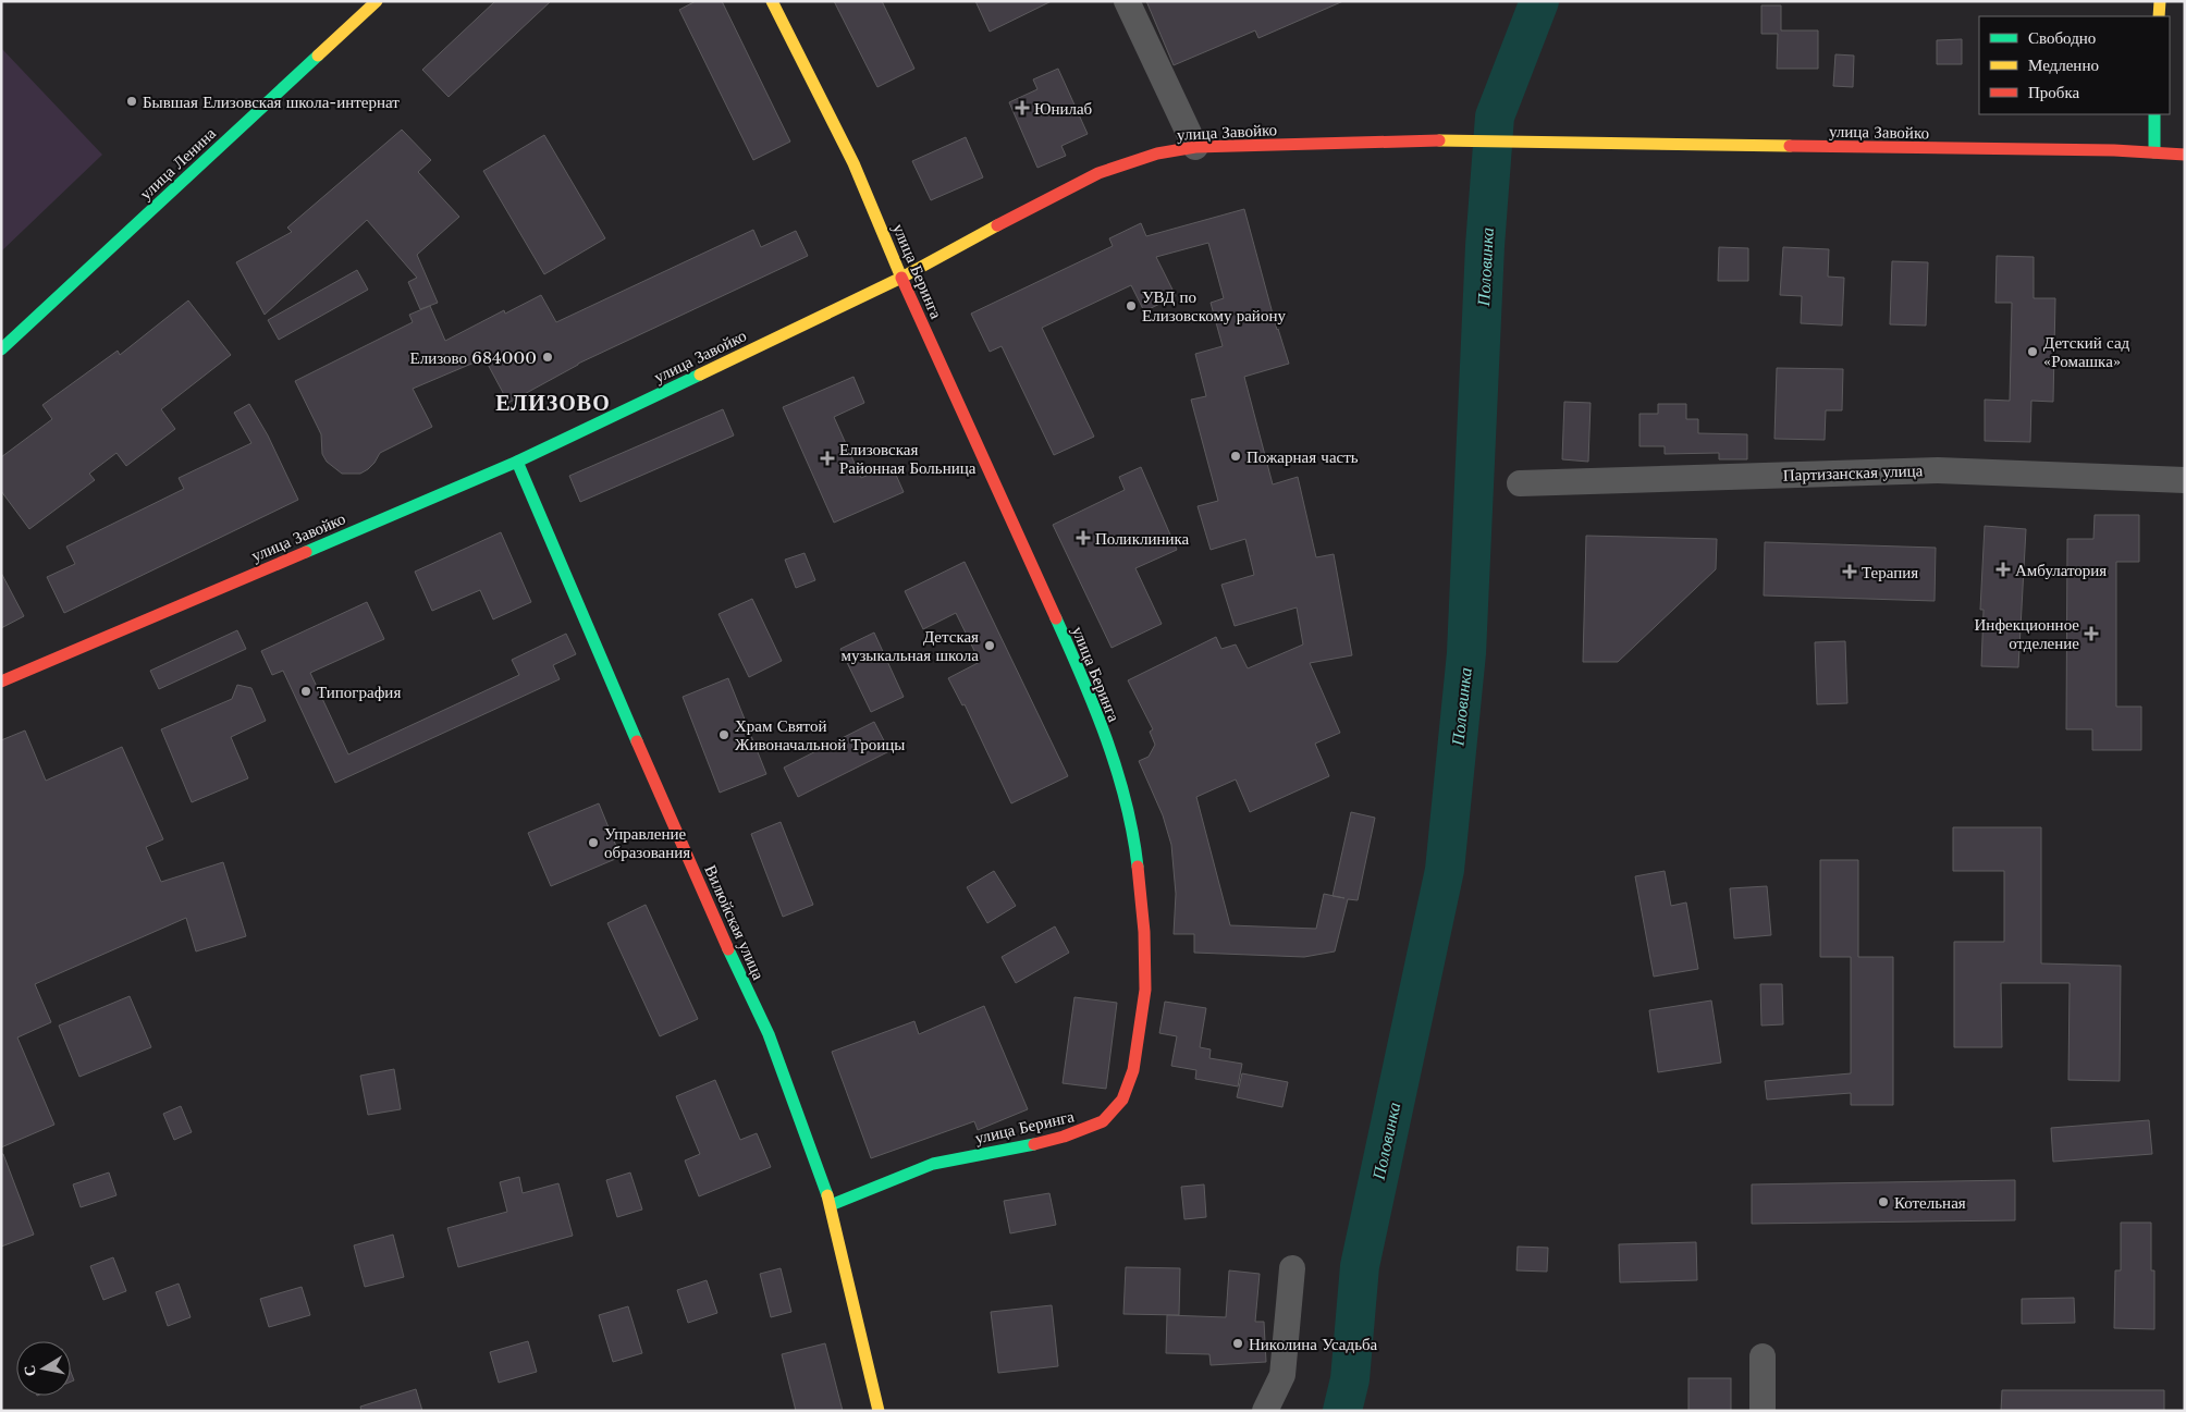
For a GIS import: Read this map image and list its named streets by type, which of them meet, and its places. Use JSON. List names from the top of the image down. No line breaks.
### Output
{"streets":{"main road":["улица Завойко","улица Ленина","улица Беринга","Вилюйская улица"],"street":["Партизанская улица"]},"crossings":[["улица Завойко","улица Беринга"],["улица Завойко","Вилюйская улица"],["улица Беринга","Вилюйская улица"]],"districts":["ЕЛИЗОВО"],"water":["Половинка"],"places":{"other":["Бывшая Елизовская школа-интернат","УВД по Елизовскому району","Детский сад «Ромашка»","Елизово 684000","Пожарная часть","Детская музыкальная школа","Типография","Храм Святой Живоначальной Троицы","Управление образования","Котельная","Николина Усадьба"],"health":["Юнилаб","Елизовская Районная Больница","Поликлиника","Амбулатория","Терапия","Инфекционное отделение"]},"legend":["Свободно","Медленно","Пробка"],"north":"left"}
